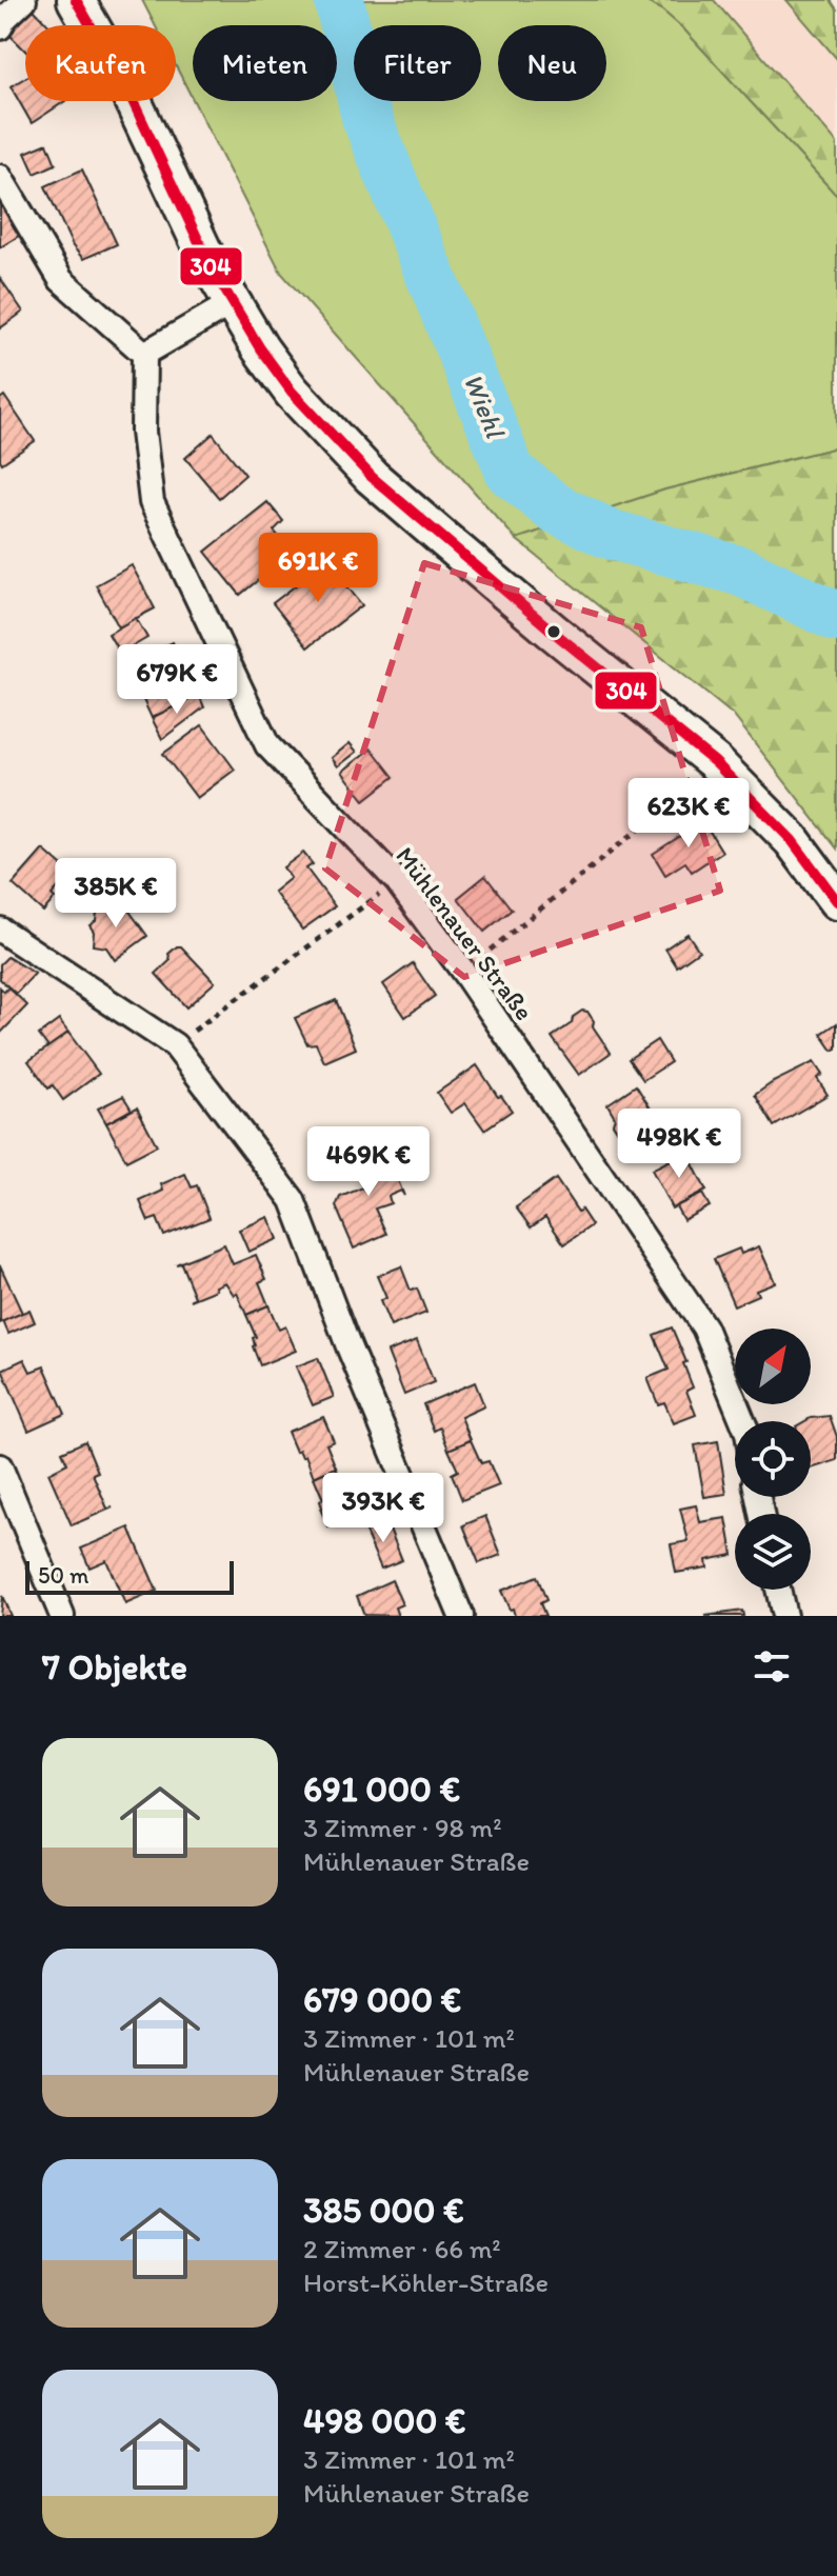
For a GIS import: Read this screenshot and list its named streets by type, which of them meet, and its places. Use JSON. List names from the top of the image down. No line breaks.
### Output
{"streets":{"street":["Mühlenauer Straße"]},"water":["Wiehl"],"lines":["transit line 304"],"scale_bar":"50 m","north":"top right","page":{"chip":["Kaufen","Mieten","Filter","Neu"],"price":["691K €","679K €","623K €","385K €","498K €","469K €","393K €"],"scale":"50 m","heading":"7 Objekte","list":[{"name":"691 000 €","note":"3 Zimmer · 98 m² · Mühlenauer Straße"},{"name":"679 000 €","note":"3 Zimmer · 101 m² · Mühlenauer Straße"},{"name":"385 000 €","note":"2 Zimmer · 66 m² · Horst-Köhler-Straße"},{"name":"498 000 €","note":"3 Zimmer · 101 m² · Mühlenauer Straße"}]}}
